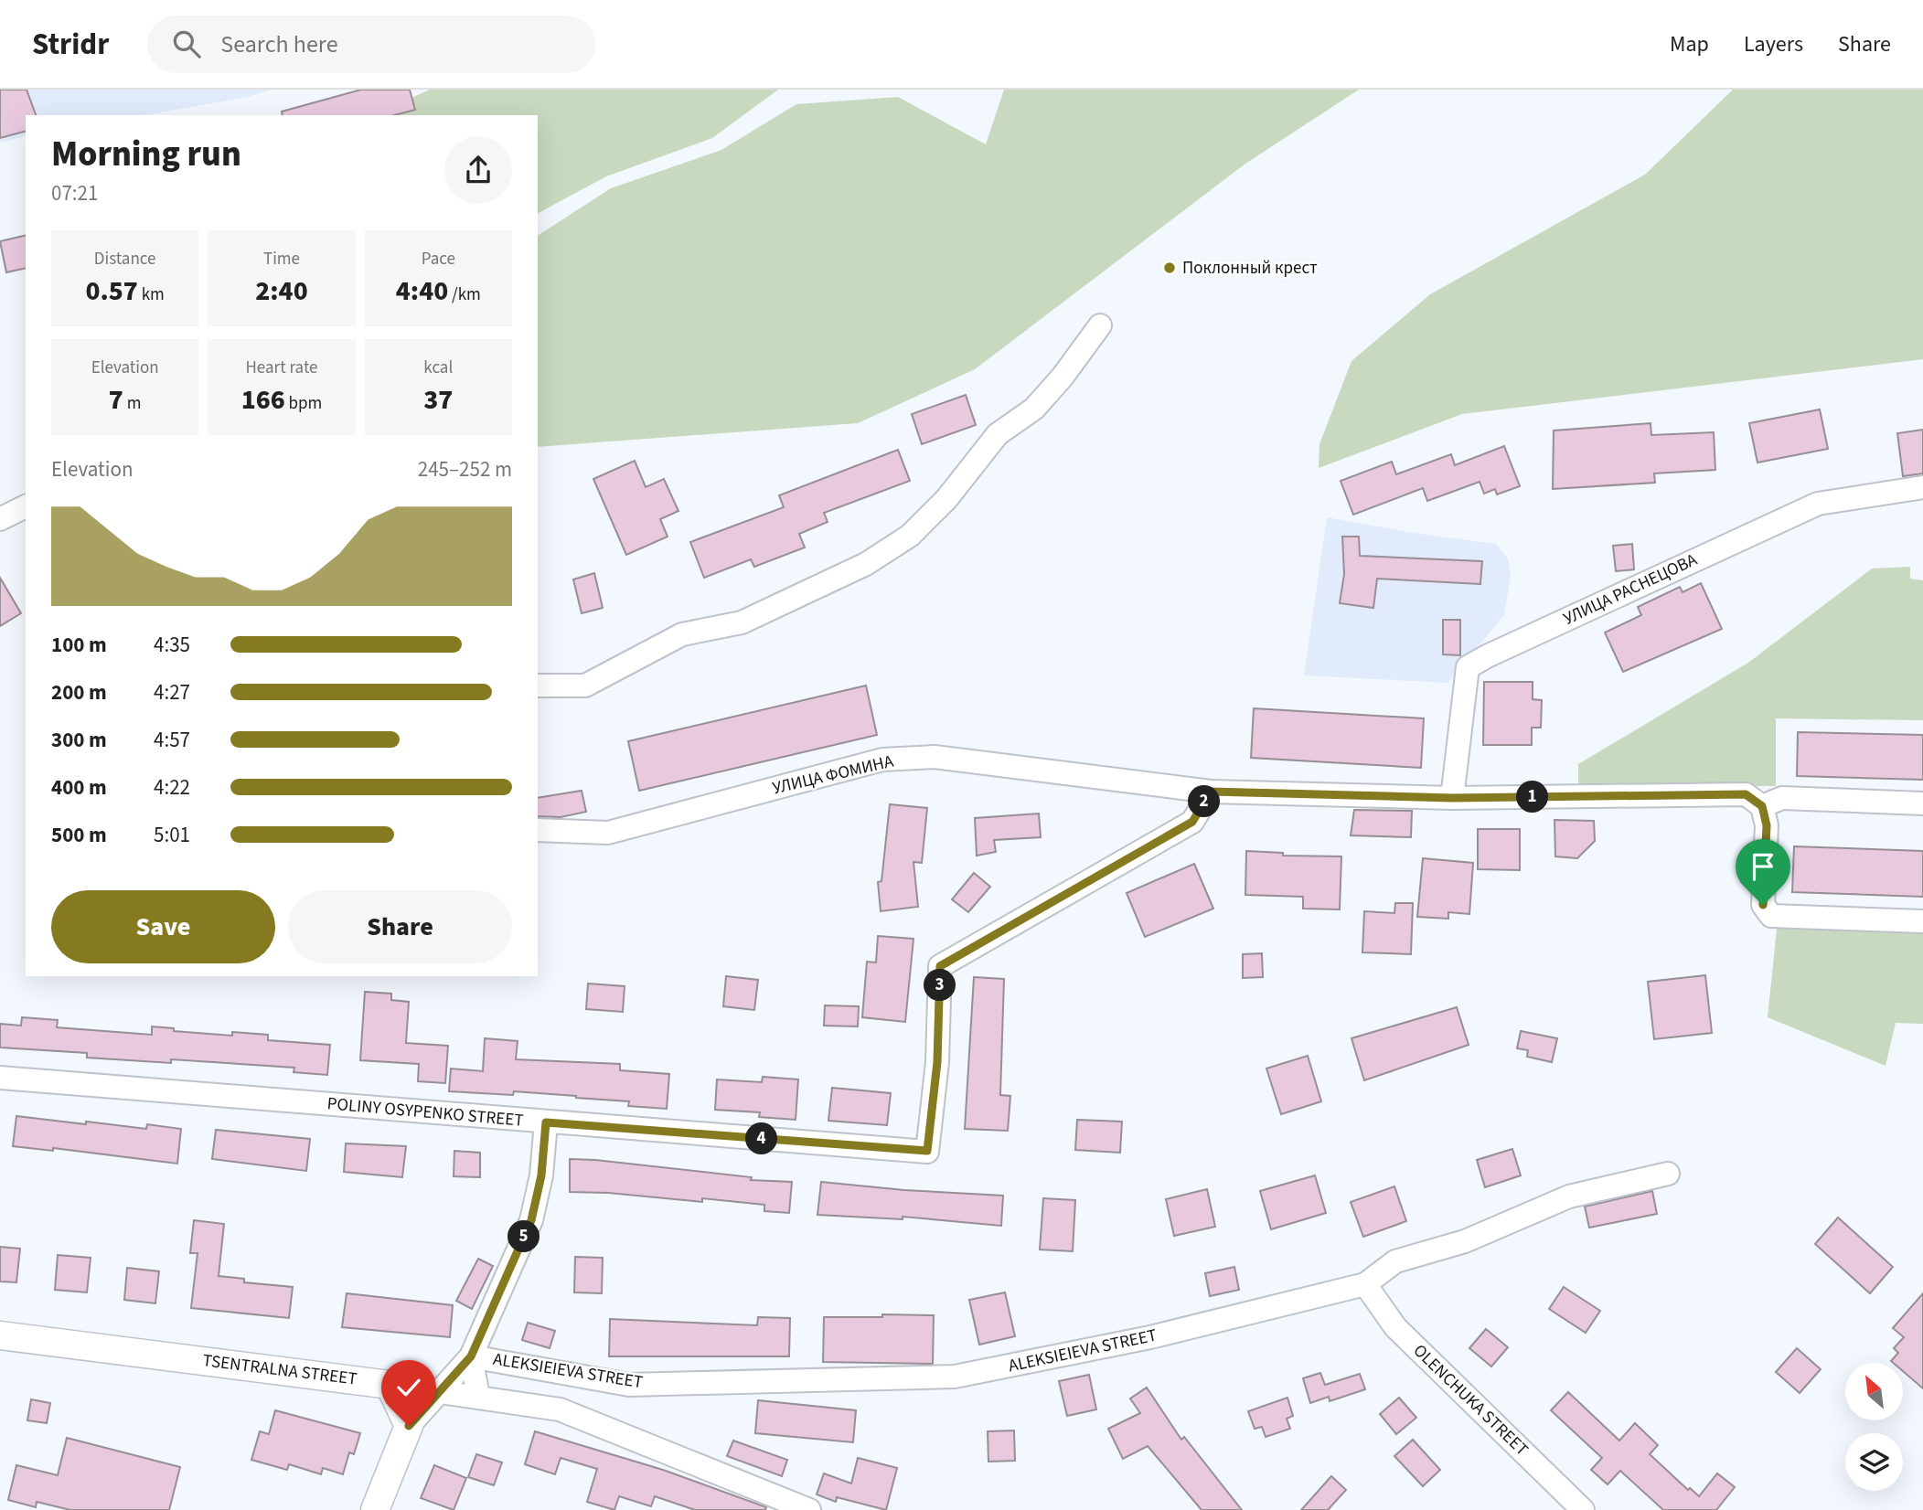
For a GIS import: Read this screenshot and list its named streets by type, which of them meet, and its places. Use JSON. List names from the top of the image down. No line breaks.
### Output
{"streets":{"street":["УЛИЦА РАСНЕЦОВА","УЛИЦА ФОМИНА","POLINY OSYPENKO STREET","ALEKSIEIEVA STREET","TSENTRALNA STREET","OLENCHUKA STREET"]},"crossings":[["УЛИЦА ФОМИНА","POLINY OSYPENKO STREET"],["ALEKSIEIEVA STREET","OLENCHUKA STREET"]],"places":["Поклонный крест"],"north":"top left","page":{"header":"Stridr","search":"Search here","nav":["Map","Layers","Share"],"heading":["Morning run","07:21"],"stats":[["Distance","0.57 km"],["Time","2:40"],["Pace","4:40 /km"],["Elevation","7 m"],["Heart rate","166 bpm"],["kcal","37"]],"chart":["Elevation","245–252 m"],"list":[{"name":"100 m","note":"4:35"},{"name":"200 m","note":"4:27"},{"name":"300 m","note":"4:57"},{"name":"400 m","note":"4:22"},{"name":"500 m","note":"5:01"}],"pins":["1","2","3","4","5"],"buttons":["Save","Share"]}}
